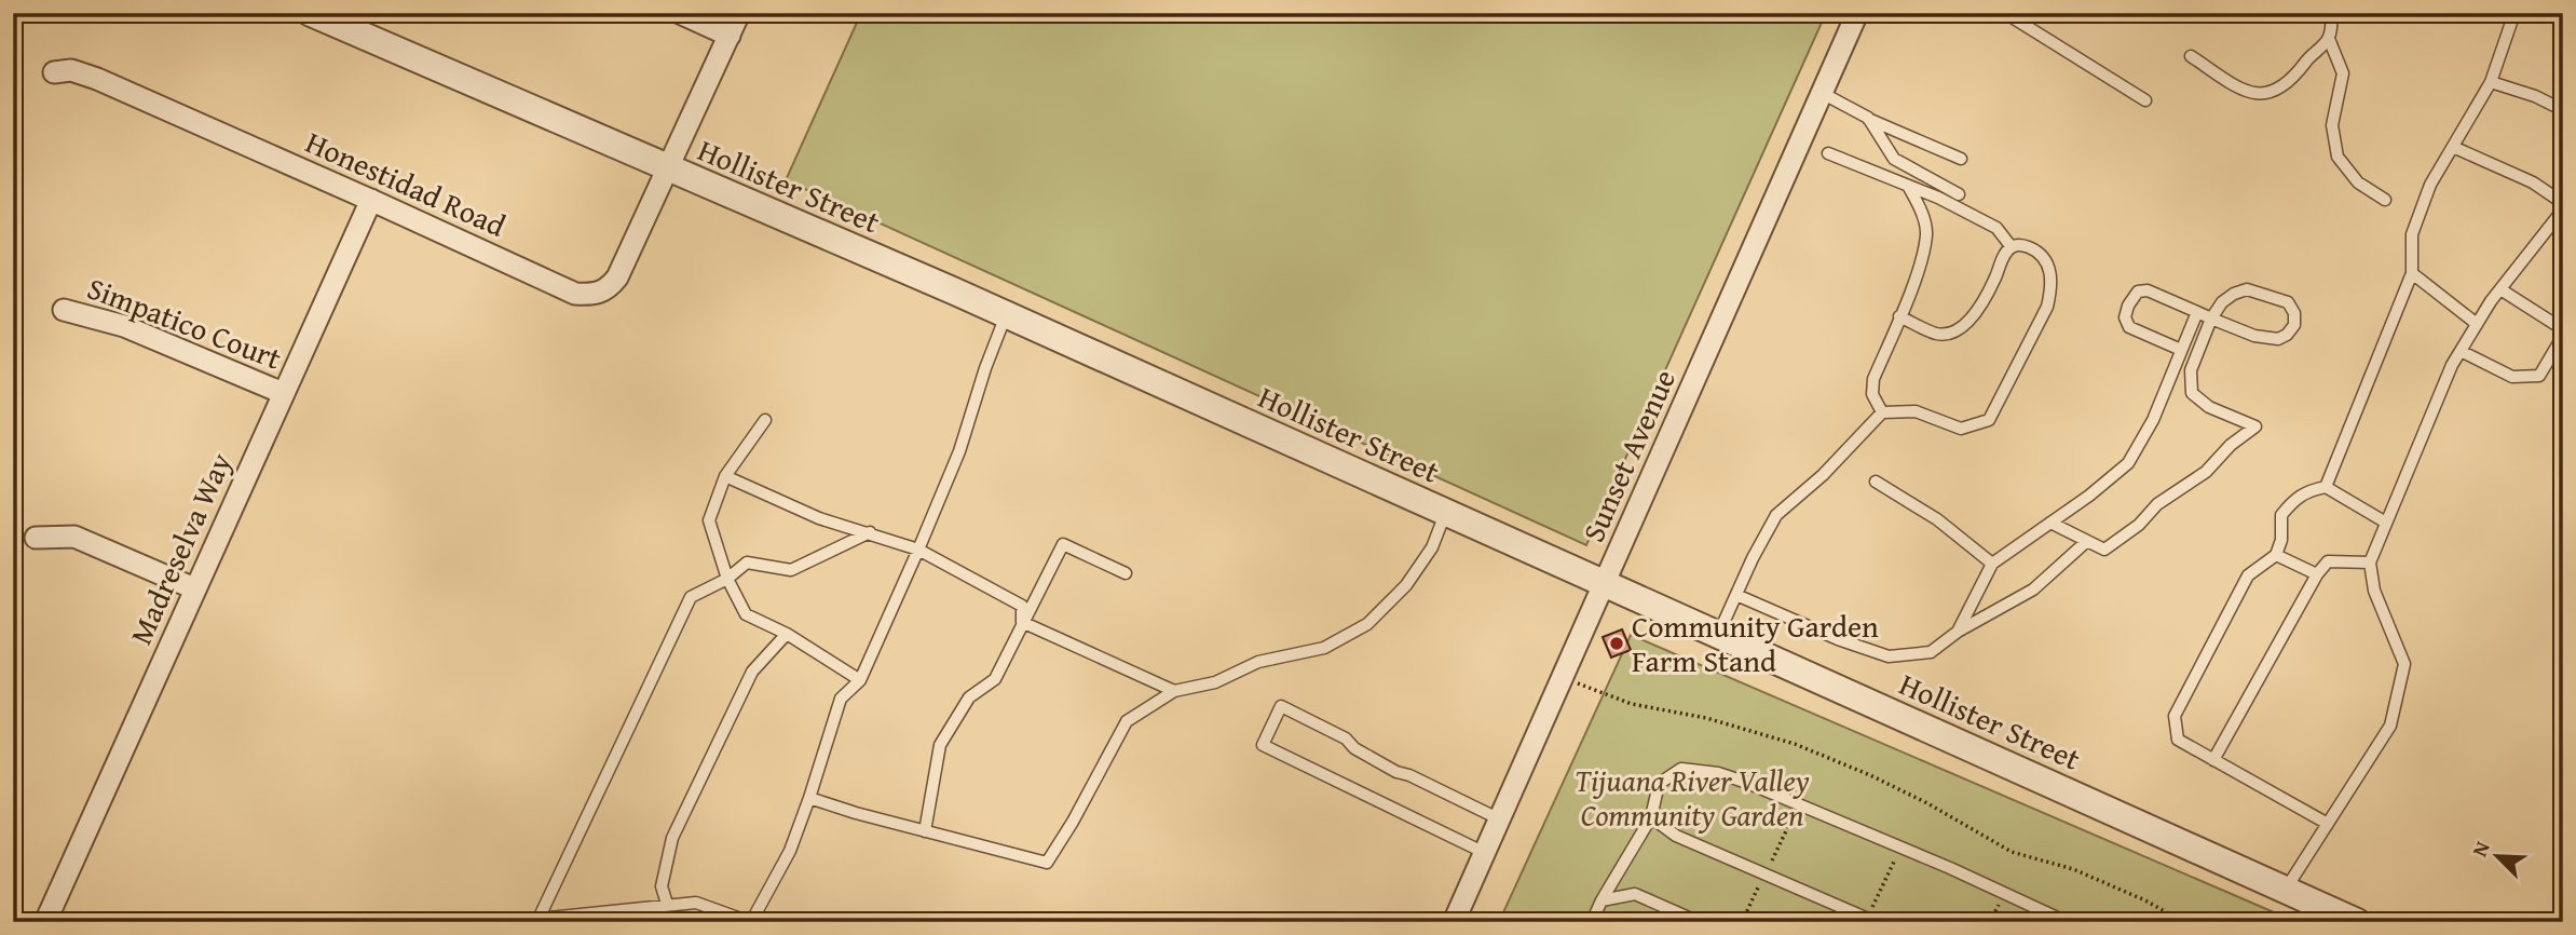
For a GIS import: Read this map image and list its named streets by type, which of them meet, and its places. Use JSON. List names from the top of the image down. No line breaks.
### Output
{"streets":{"street":["Honestidad Road","Hollister Street","Simpatico Court","Sunset Avenue","Madreselva Way"]},"crossings":[["Honestidad Road","Hollister Street"],["Honestidad Road","Madreselva Way"],["Hollister Street","Sunset Avenue"],["Simpatico Court","Madreselva Way"]],"parks":["Tijuana River Valley Community Garden"],"places":["Community Garden Farm Stand"],"north":"top left"}
